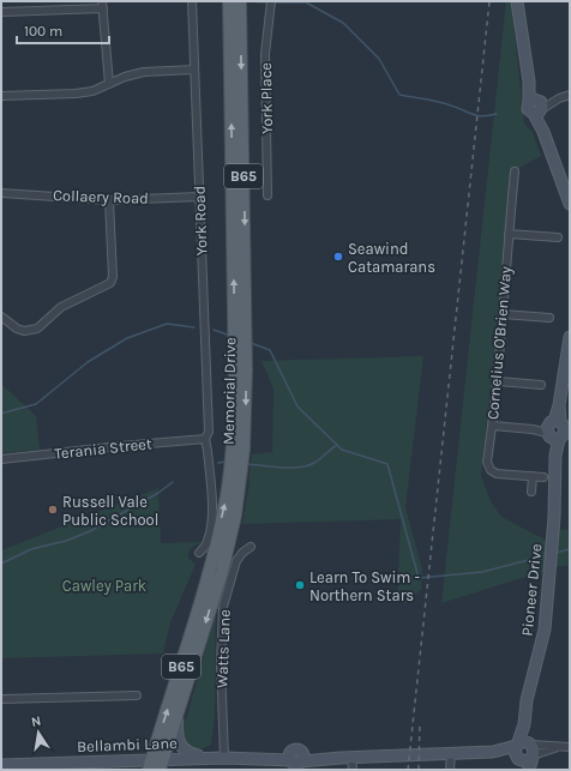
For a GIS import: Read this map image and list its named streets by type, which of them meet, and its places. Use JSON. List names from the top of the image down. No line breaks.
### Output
{"streets":{"main road":["B65","Memorial Drive","Pioneer Drive","Bellambi Lane"],"street":["York Place","Collaery Road","York Road","Cornelius O'Brien Way","Terania Street","Watts Lane"]},"crossings":[["Collaery Road","York Road"],["York Road","Terania Street"],["Memorial Drive","Bellambi Lane"],["Watts Lane","Bellambi Lane"]],"parks":["Cawley Park"],"places":["Seawind Catamarans","Russell Vale Public School","Learn To Swim - Northern Stars"],"scale_bar":"100 m","north":"top"}
